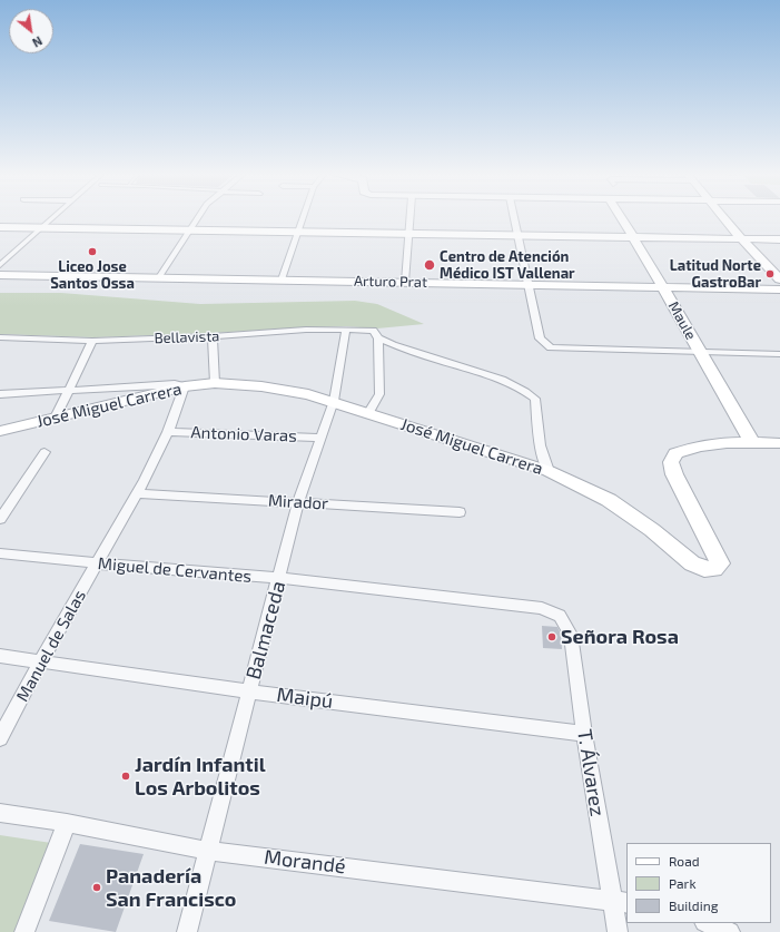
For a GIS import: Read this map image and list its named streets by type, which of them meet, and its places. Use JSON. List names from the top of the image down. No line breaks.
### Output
{"streets":{"main road":["Arturo Prat","Maule","José Miguel Carrera"],"street":["Bellavista","Antonio Varas","Mirador","Miguel de Cervantes","Balmaceda","Manuel de Salas","Maipú","T. Álvarez","Morandé"]},"crossings":[["Arturo Prat","Maule"],["Maule","José Miguel Carrera"],["Bellavista","José Miguel Carrera"],["Bellavista","Balmaceda"],["José Miguel Carrera","Balmaceda"],["José Miguel Carrera","Manuel de Salas"],["Antonio Varas","Balmaceda"],["Antonio Varas","Manuel de Salas"],["Mirador","Balmaceda"],["Mirador","Manuel de Salas"],["Miguel de Cervantes","Balmaceda"],["Miguel de Cervantes","Manuel de Salas"],["Miguel de Cervantes","T. Álvarez"],["Balmaceda","Maipú"],["Balmaceda","Morandé"],["Manuel de Salas","Maipú"],["Maipú","T. Álvarez"],["T. Álvarez","Morandé"]],"places":["Liceo Jose Santos Ossa","Centro de Atención Médico IST Vallenar","Latitud Norte GastroBar","Señora Rosa","Jardín Infantil Los Arbolitos","Panadería San Francisco"],"legend":["Road","Park","Building"],"north":"bottom right"}
